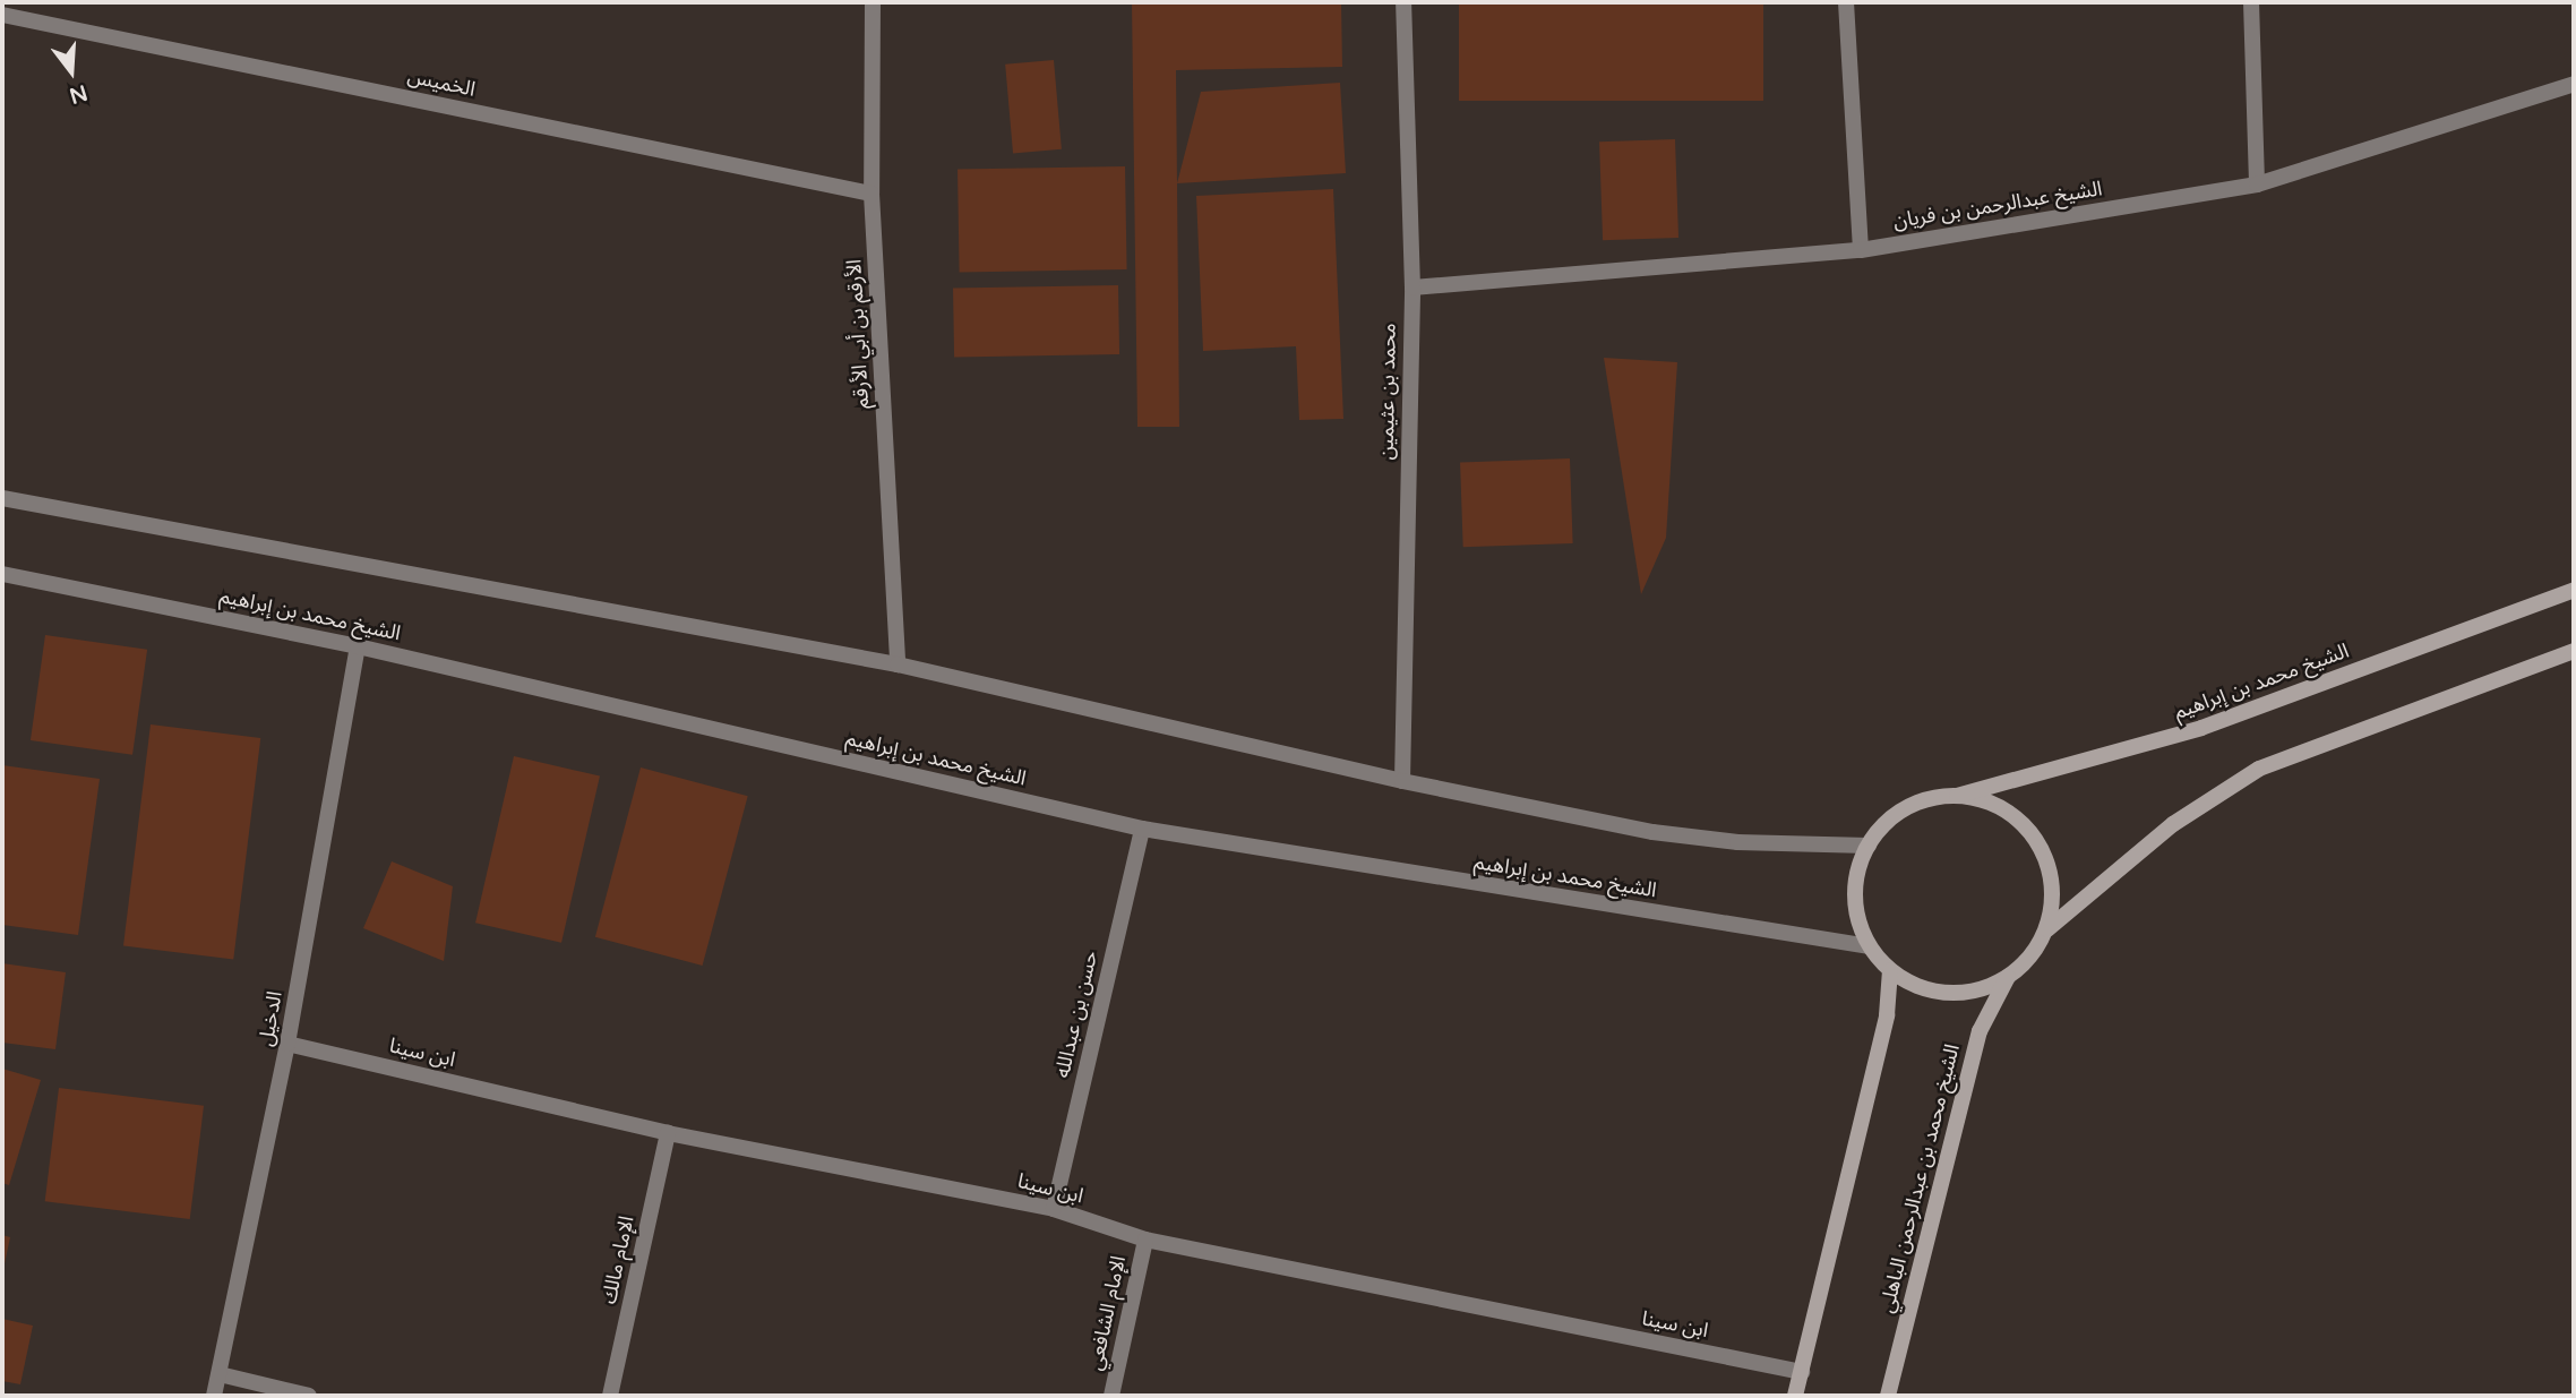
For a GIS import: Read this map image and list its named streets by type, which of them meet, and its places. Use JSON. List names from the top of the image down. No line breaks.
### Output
{"streets":{"main road":["الشيخ محمد بن إبراهيم","الشيخ محمد بن عبدالرحمن الباهلي"],"street":["الخميس","الشيخ عبدالرحمن بن فريان","الأرقم بن أبي الأرقم","محمد بن عثيمين","حسن بن عبدالله","الدخيل","ابن سينا","الإمام مالك","الإمام الشافعي"]},"crossings":[["الخميس","الأرقم بن أبي الأرقم"],["الشيخ عبدالرحمن بن فريان","محمد بن عثيمين"],["الشيخ محمد بن إبراهيم","حسن بن عبدالله"],["الشيخ محمد بن إبراهيم","الدخيل"],["الشيخ محمد بن إبراهيم","الشيخ محمد بن عبدالرحمن الباهلي"],["حسن بن عبدالله","ابن سينا"],["الدخيل","ابن سينا"],["ابن سينا","الإمام مالك"],["ابن سينا","الإمام الشافعي"]],"north":"bottom"}
